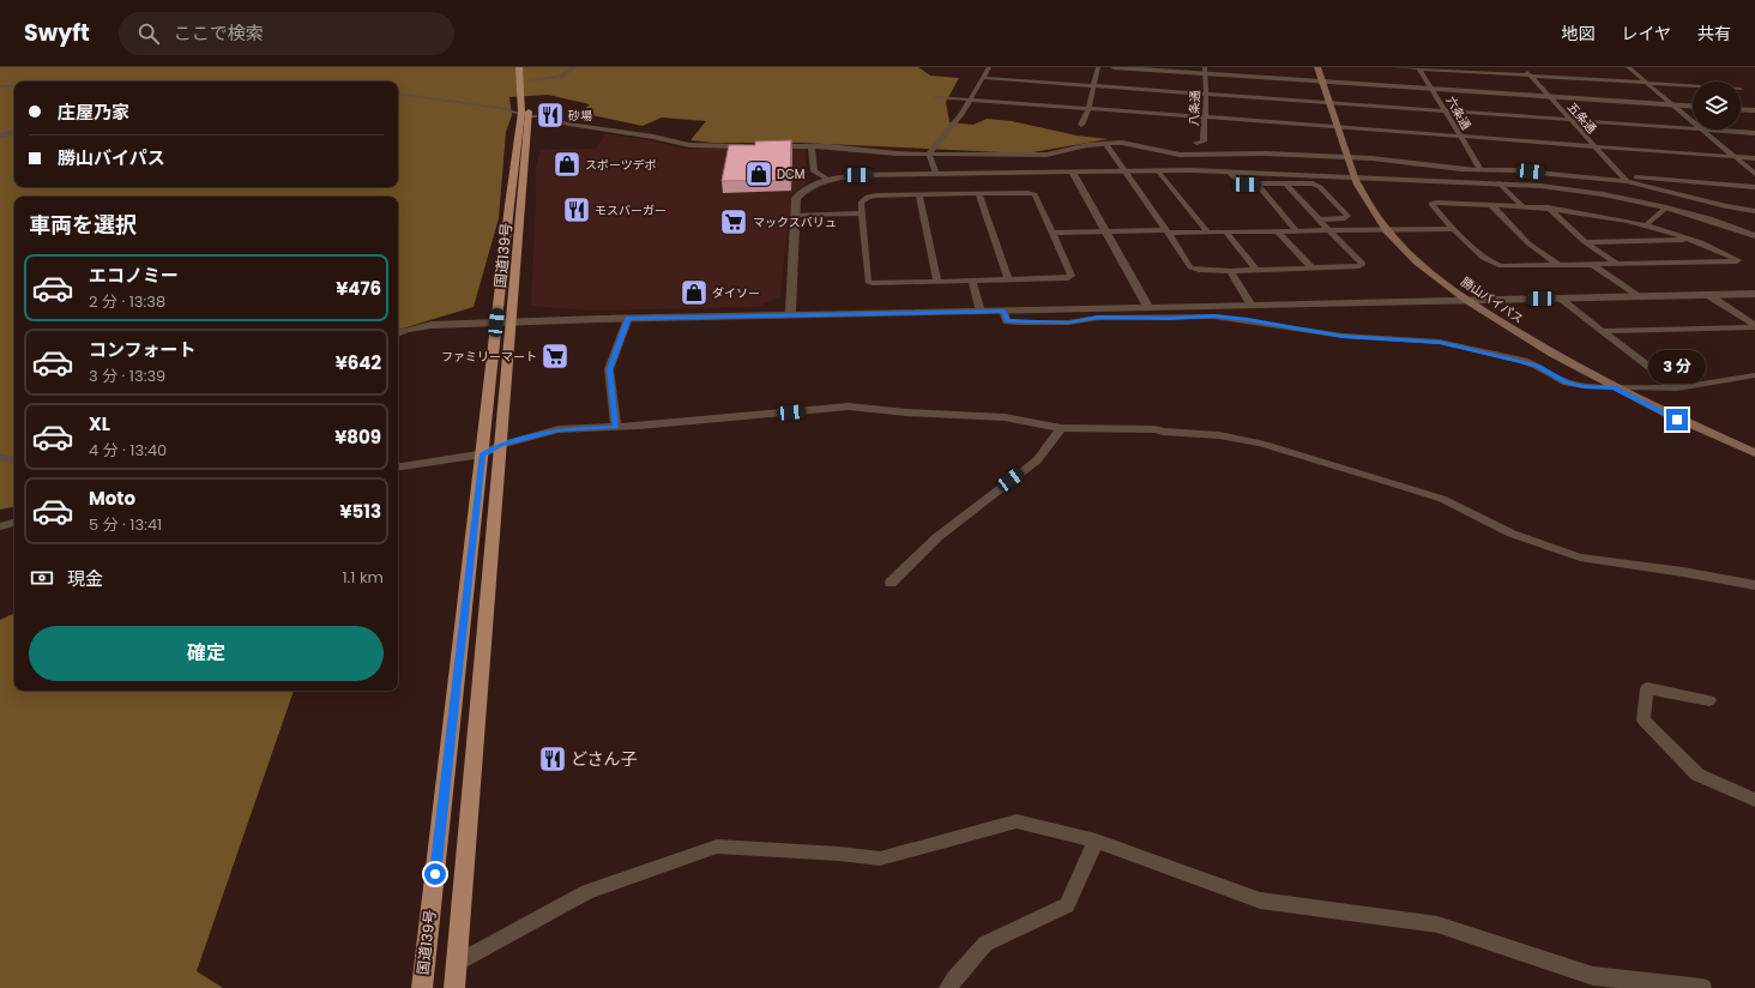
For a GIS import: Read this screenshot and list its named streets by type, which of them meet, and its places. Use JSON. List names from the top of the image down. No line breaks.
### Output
{"streets":{"highway":["国道139号"],"main road":["勝山バイパス"],"street":["八条通","六条通","五条通"]},"places":{"restaurant":["砂場","モスバーガー","どさん子"],"shop":["スポーツデポ","DCM","ダイソー"],"supermarket":["マックスバリュ","ファミリーマート"]},"page":{"header":"Swyft","search":"ここで検索","nav":["地図","レイヤ","共有"],"banner":["庄屋乃家","勝山バイパス"],"heading":"車両を選択","list":[{"name":"エコノミー","note":"2 分 · 13:38","value":"¥476"},{"name":"コンフォート","note":"3 分 · 13:39","value":"¥642"},{"name":"XL","note":"4 分 · 13:40","value":"¥809"},{"name":"Moto","note":"5 分 · 13:41","value":"¥513"}],"bubble":"3 分","pay":["現金","1.1 km"],"buttons":"確定"}}
